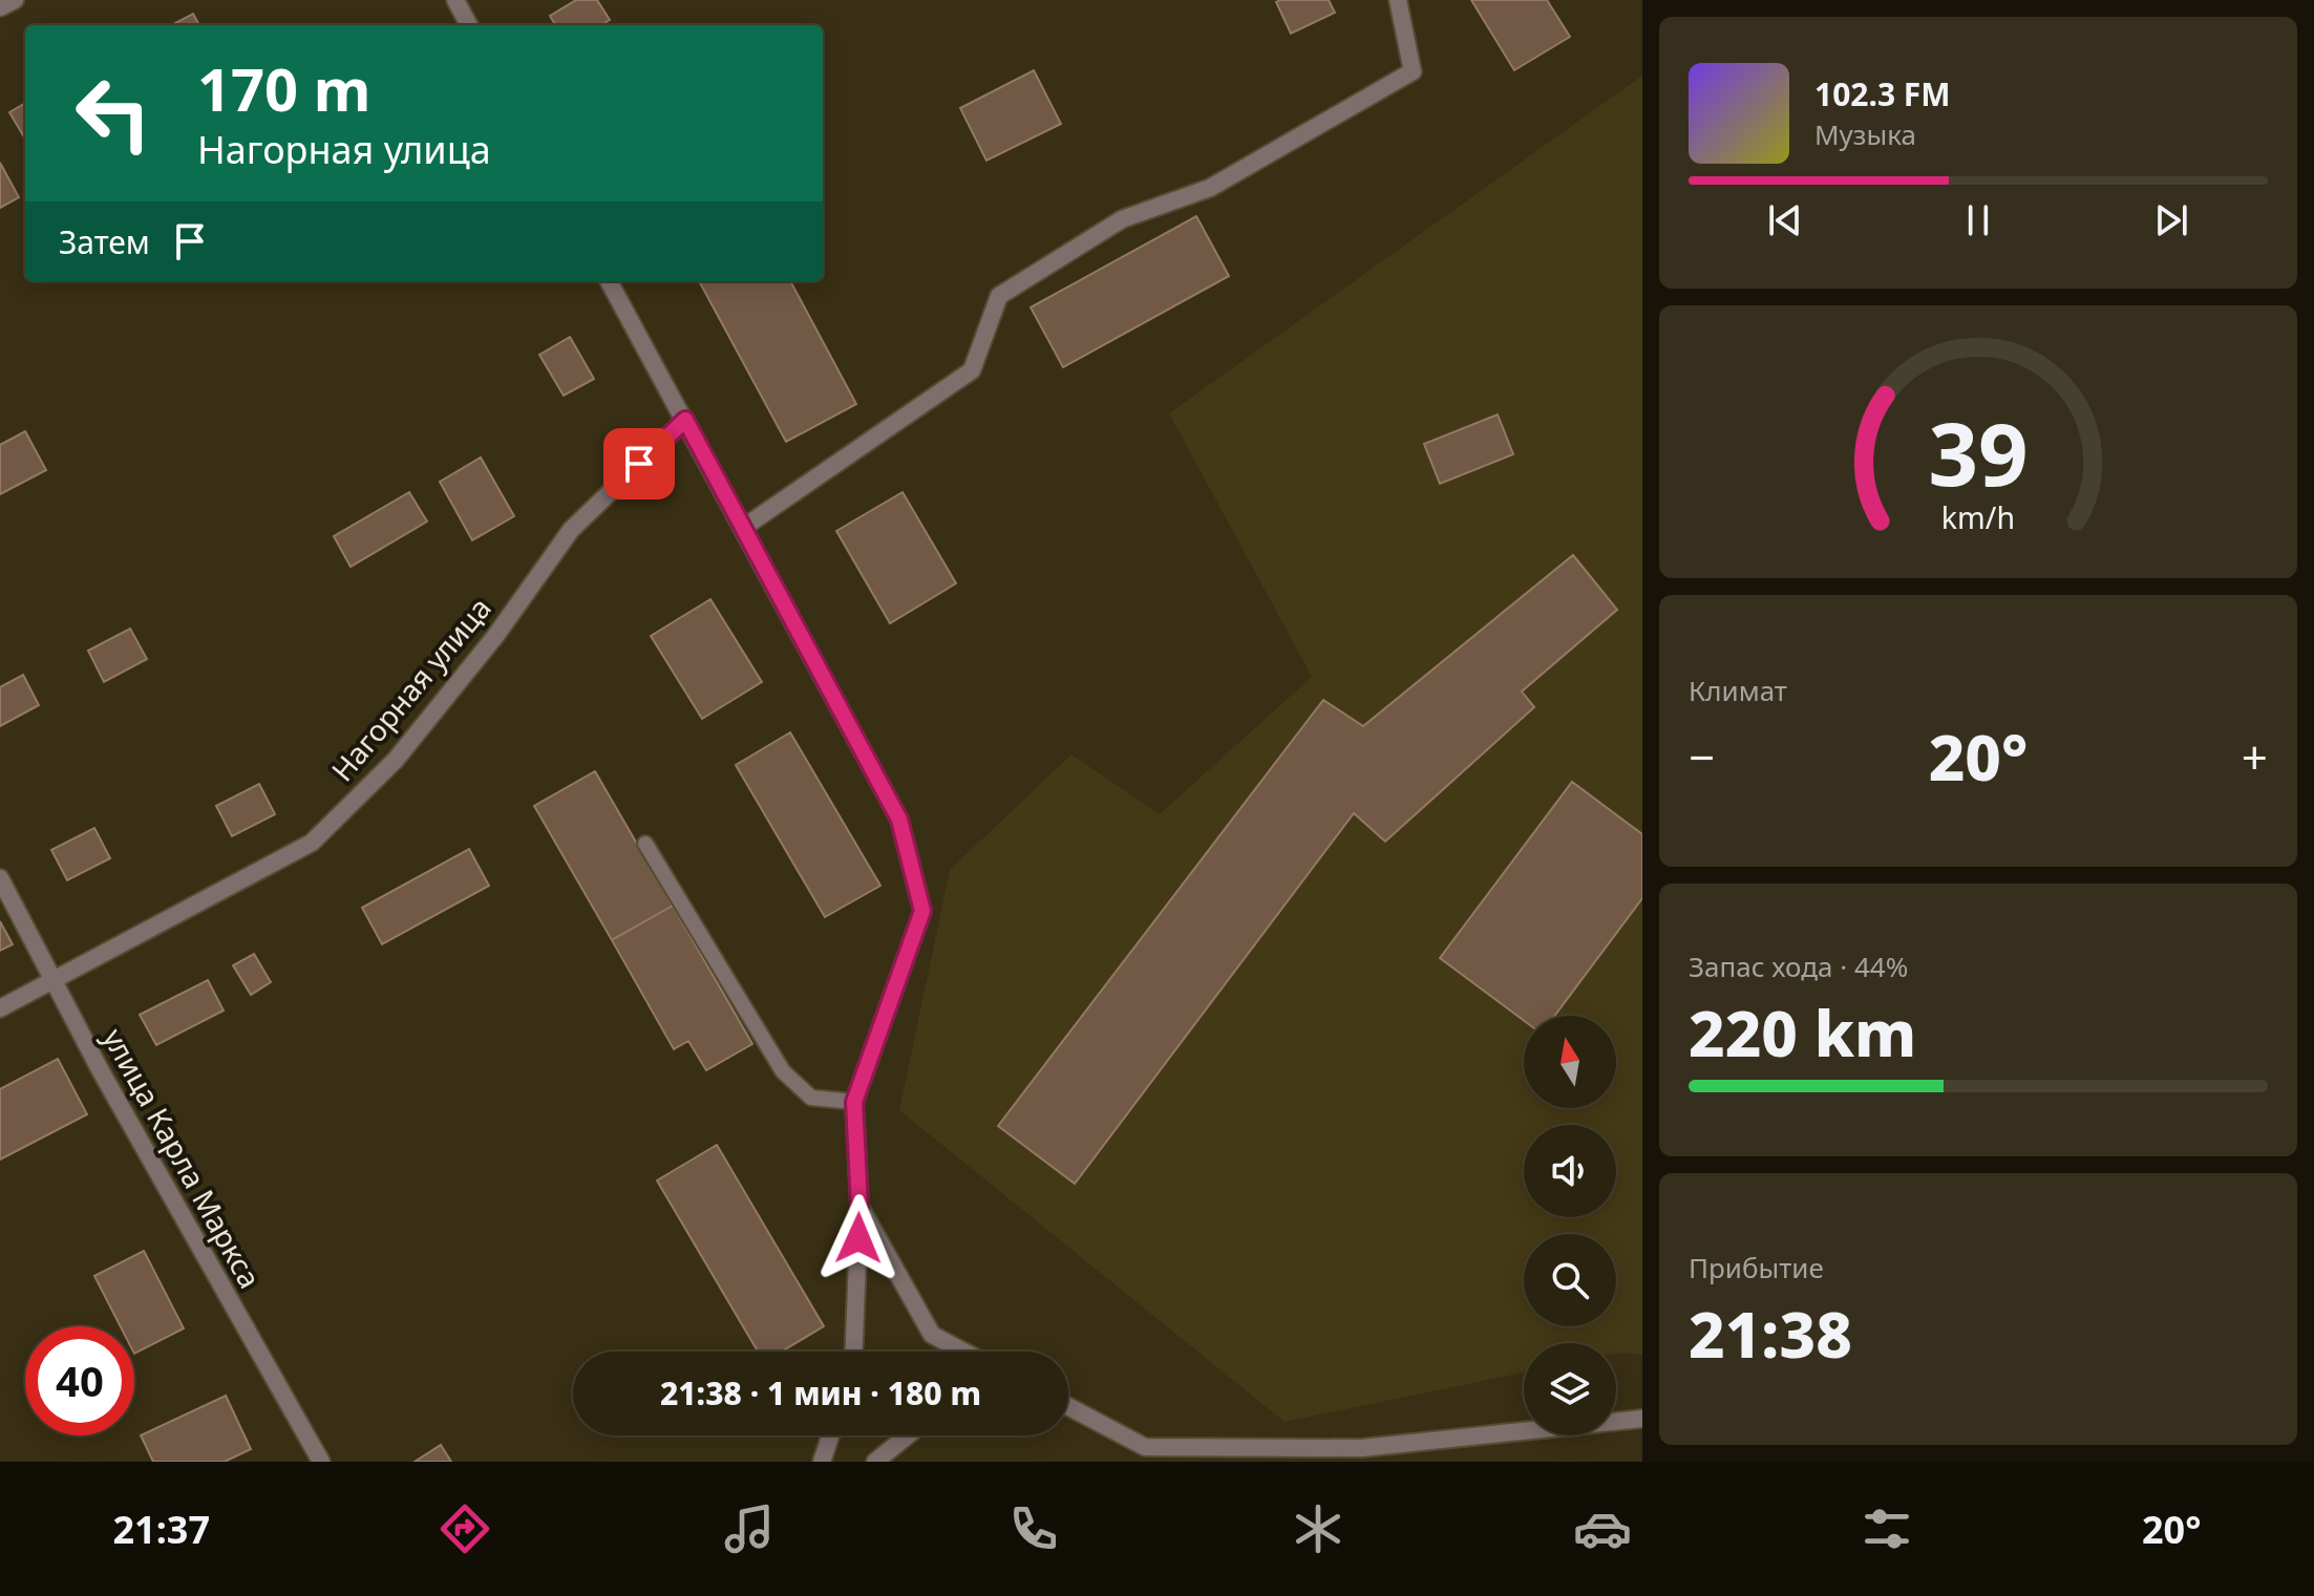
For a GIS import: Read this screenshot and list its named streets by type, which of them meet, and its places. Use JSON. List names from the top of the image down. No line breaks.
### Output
{"streets":{"street":["Нагорная улица","улица Карла Маркса"]},"crossings":[["Нагорная улица","улица Карла Маркса"]],"north":"top","page":{"turn":["170 m","Нагорная улица"],"song":["102.3 FM","Музыка"],"then":"Затем","tile":["Климат",["Запас хода · 44%","220 km"],["Прибытие","21:38"]],"heat":["−","20°","+"],"limit":"40","trip":"21:38 · 1 мин · 180 m","tabs":["21:37","20°"],"gauge":["39","km/h"]}}
